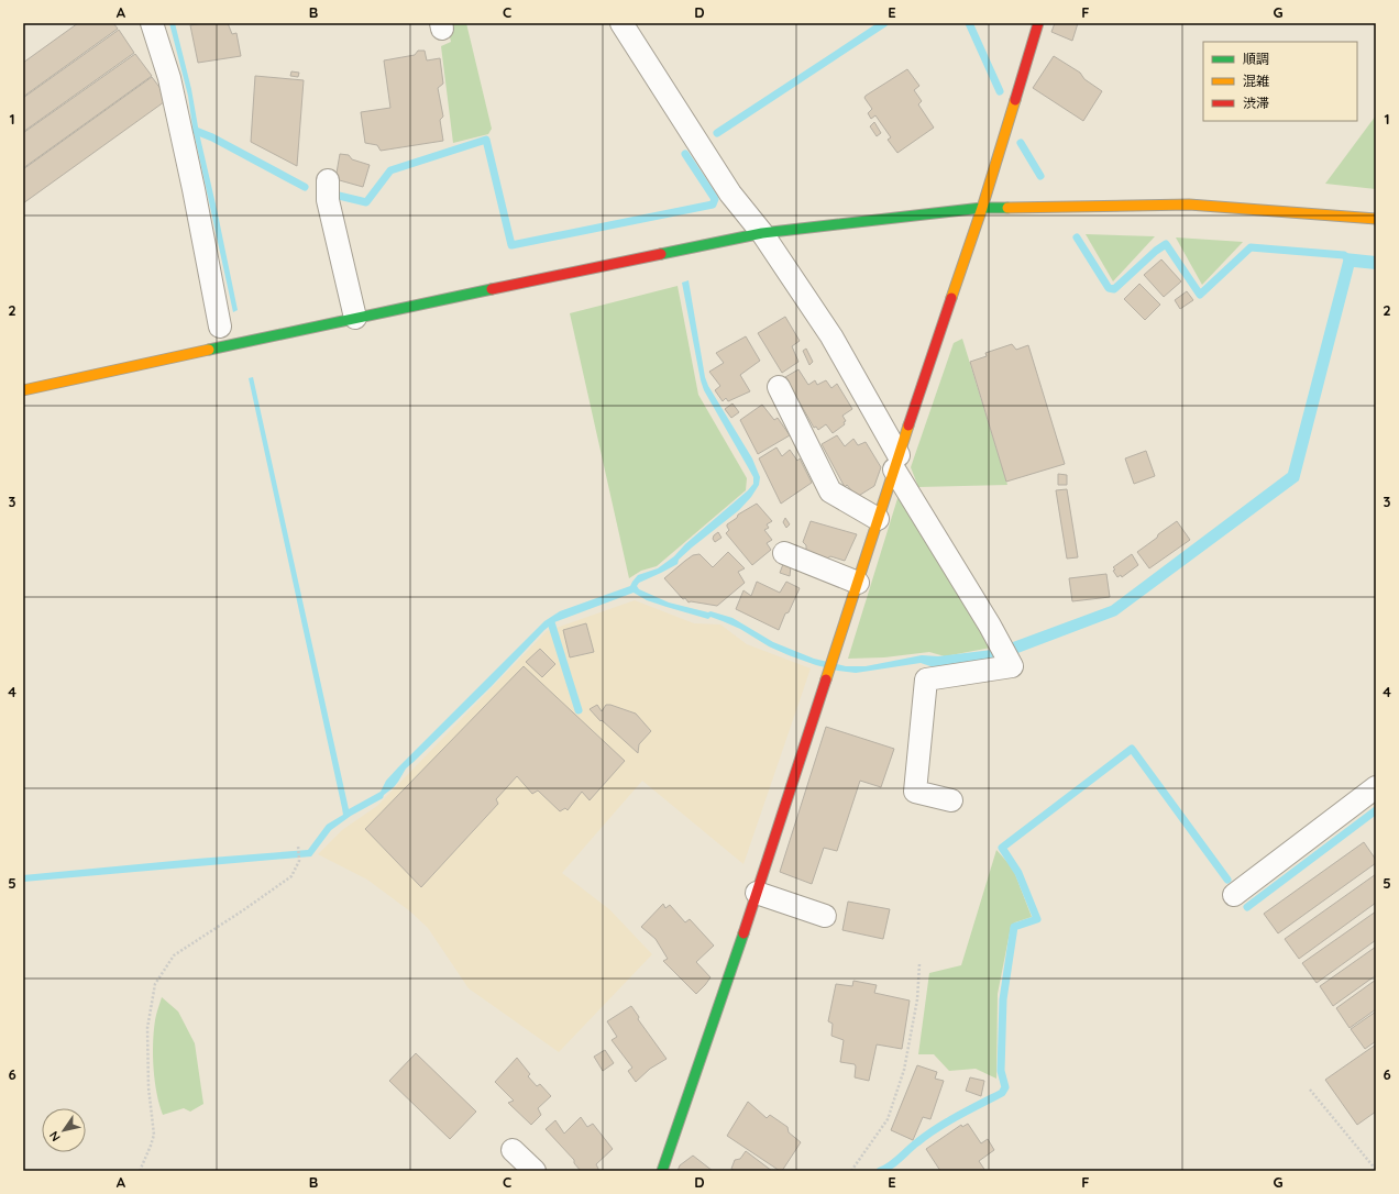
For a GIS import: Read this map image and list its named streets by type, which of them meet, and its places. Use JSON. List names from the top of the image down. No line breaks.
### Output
{"legend":["順調","混雑","渋滞"],"north":"bottom left","grid":{"columns":["A","B","C","D","E","F","G"],"rows":["1","2","3","4","5","6"]}}
